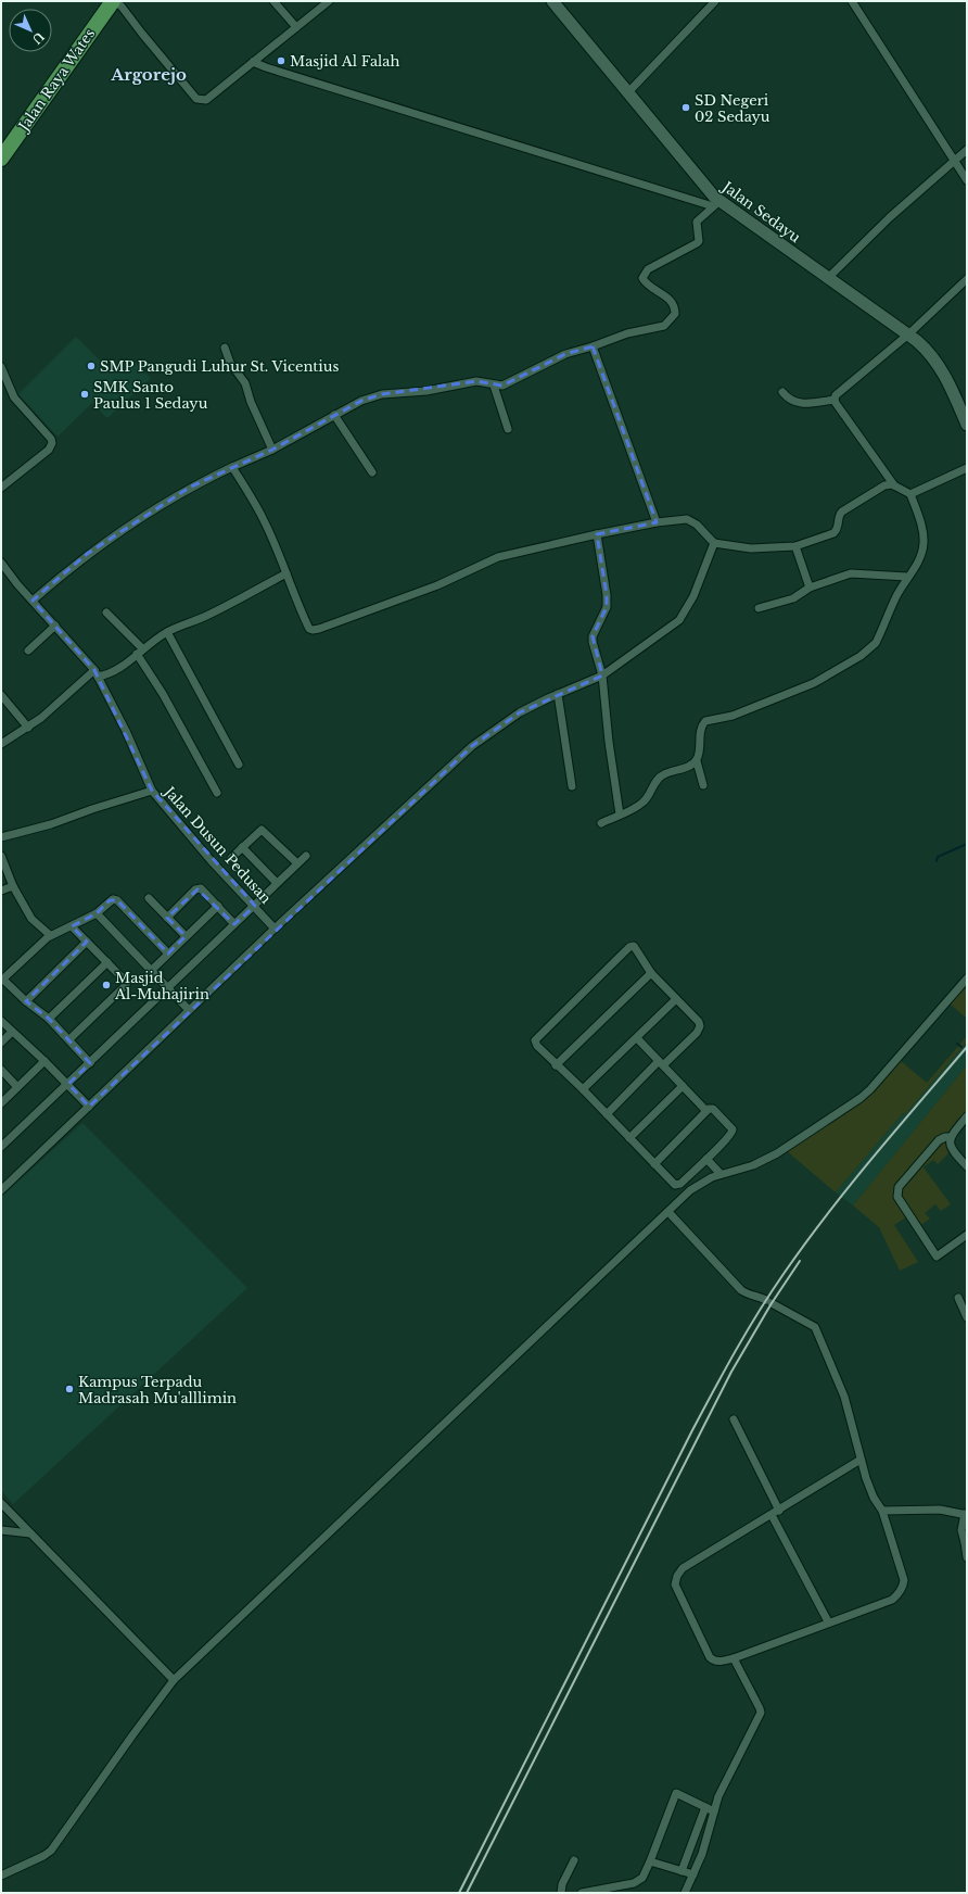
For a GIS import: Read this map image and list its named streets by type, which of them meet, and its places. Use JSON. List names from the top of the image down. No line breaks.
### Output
{"streets":{"highway":["Jalan Raya Wates"],"street":["Jalan Sedayu","Jalan Dusun Pedusan"]},"districts":["Argorejo"],"places":["Masjid Al Falah","SD Negeri 02 Sedayu","SMP Pangudi Luhur St. Vicentius","SMK Santo Paulus 1 Sedayu","Masjid Al-Muhajirin","Kampus Terpadu Madrasah Mu'alllimin"],"north":"bottom right"}
